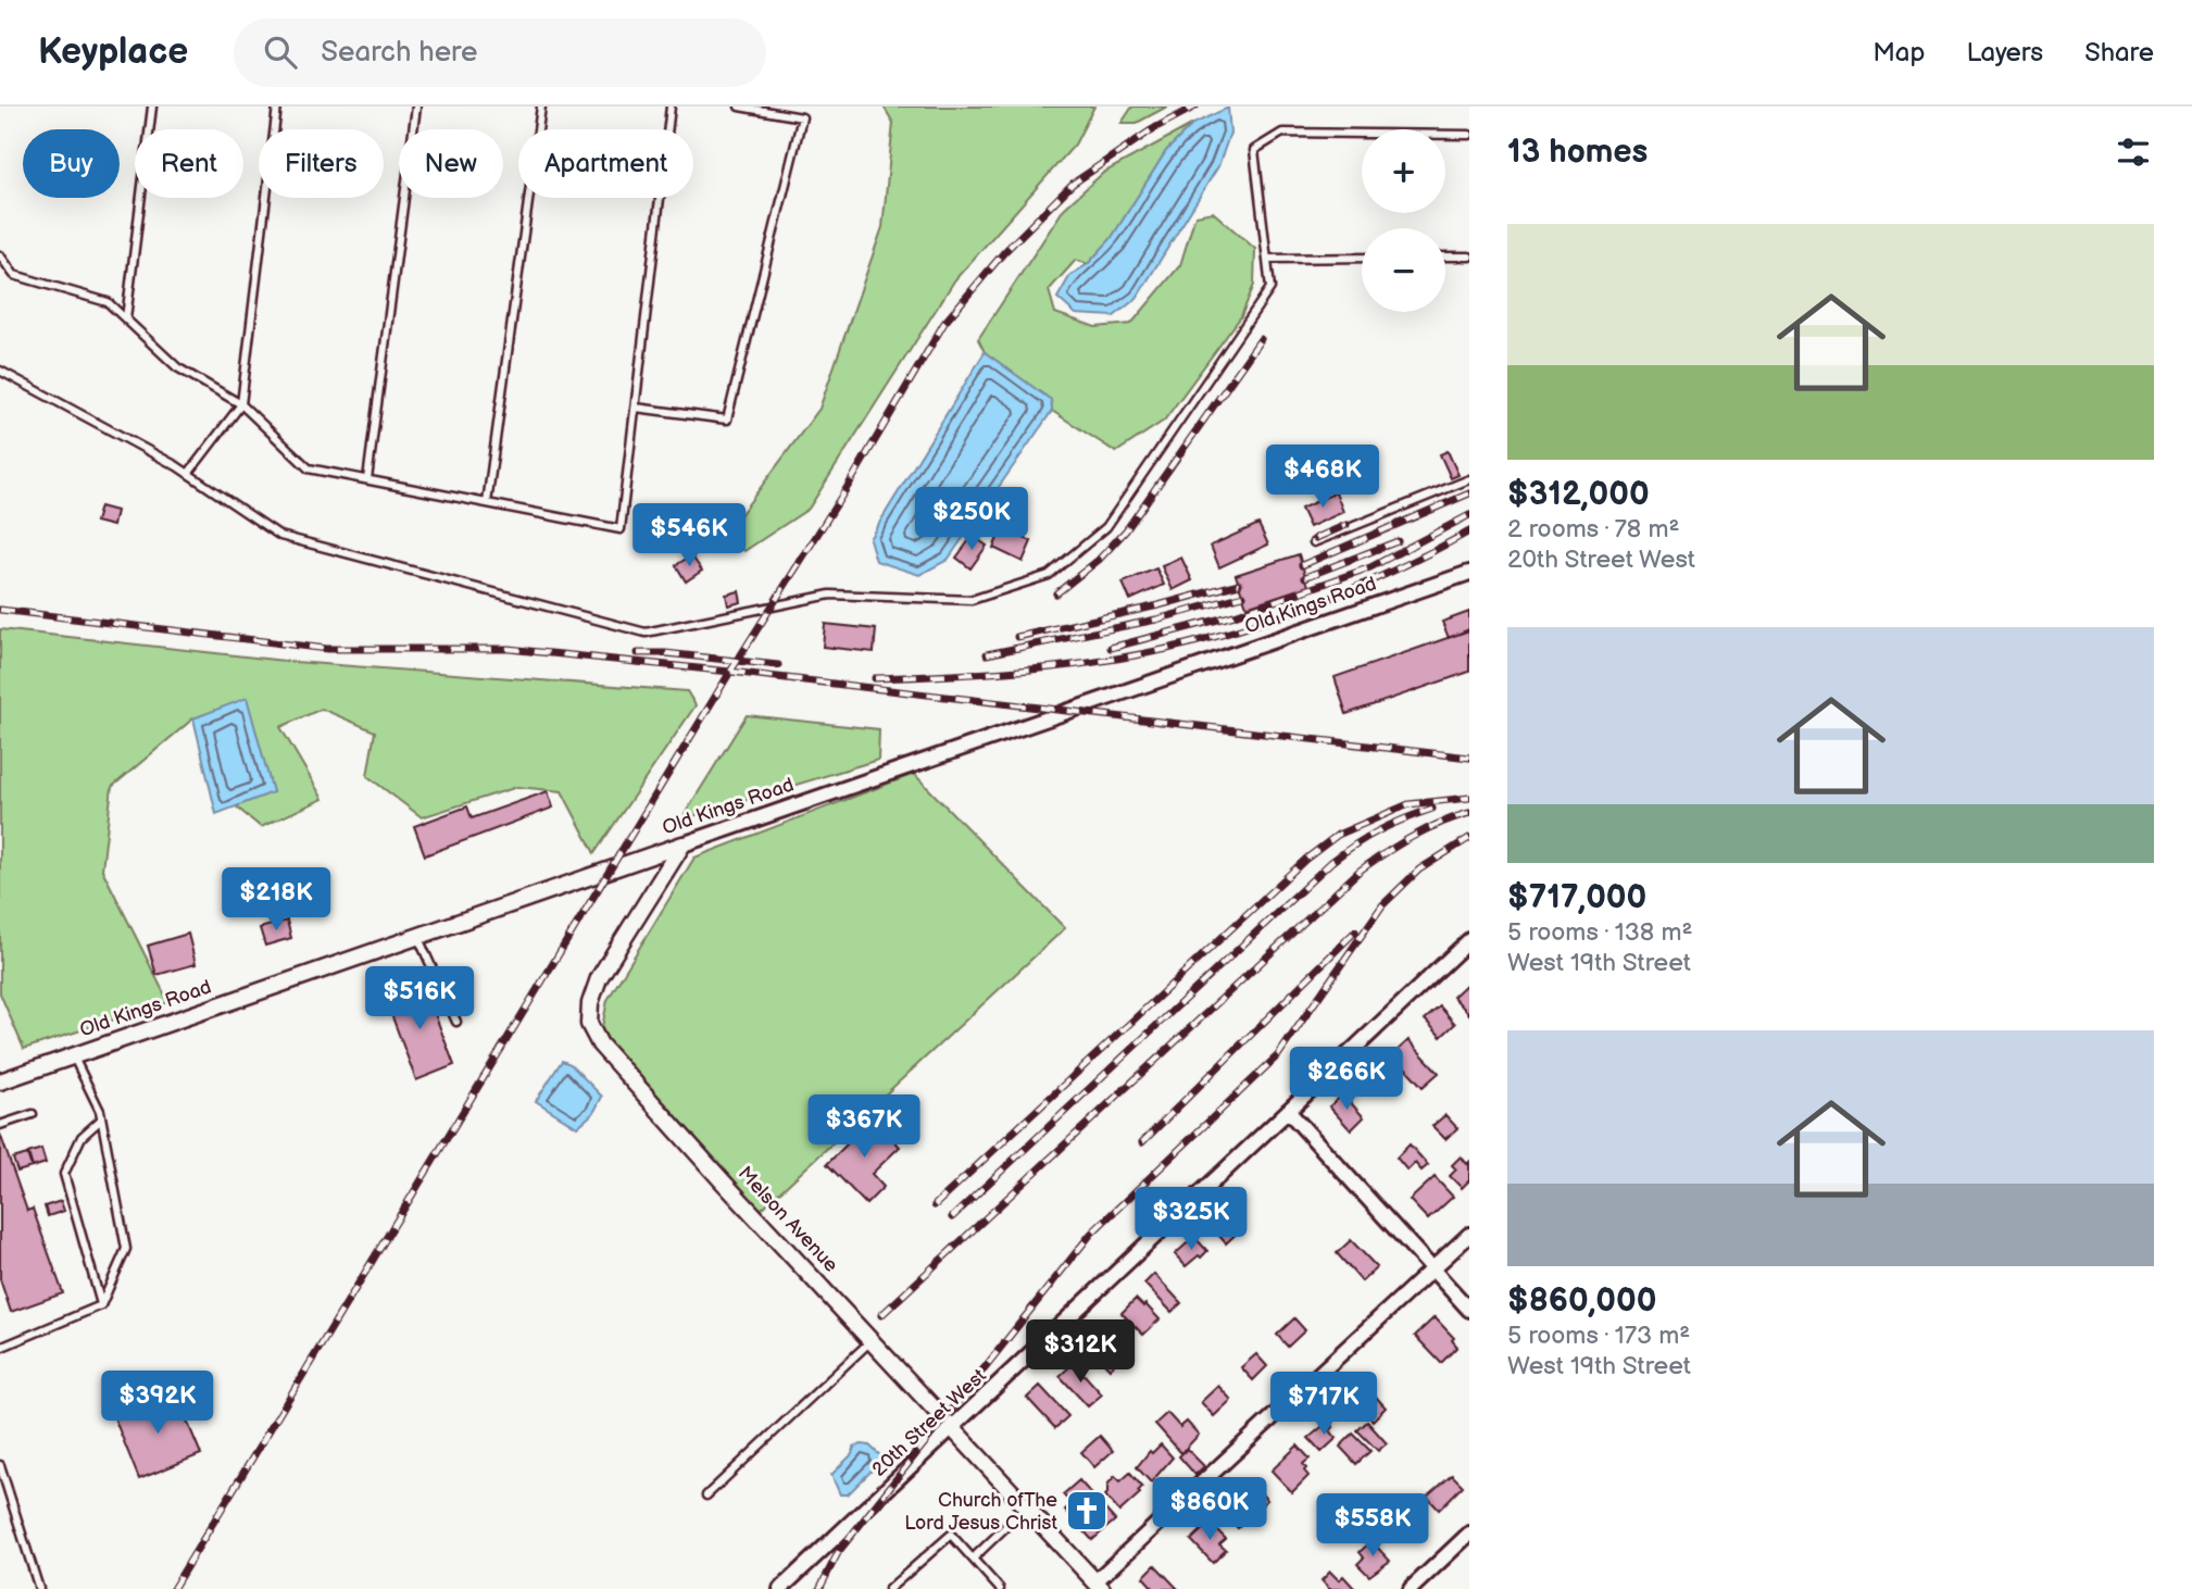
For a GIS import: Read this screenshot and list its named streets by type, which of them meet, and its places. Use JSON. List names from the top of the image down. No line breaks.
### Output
{"streets":{"street":["Old Kings Road","Melson Avenue","20th Street West"]},"crossings":[["Old Kings Road","Melson Avenue"],["Melson Avenue","20th Street West"]],"places":{"church":["Church ofThe Lord Jesus Christ"]},"page":{"header":"Keyplace","search":"Search here","nav":["Map","Layers","Share"],"heading":"13 homes","map_buttons":["+","−"],"chip":["Buy","Rent","Filters","New","Apartment"],"list":[{"name":"$312,000","note":"2 rooms · 78 m² · 20th Street West"},{"name":"$717,000","note":"5 rooms · 138 m² · West 19th Street"},{"name":"$860,000","note":"5 rooms · 173 m² · West 19th Street"}],"price":["$468K","$250K","$546K","$218K","$516K","$266K","$367K","$325K","$312K","$392K","$717K","$860K","$558K"]}}
